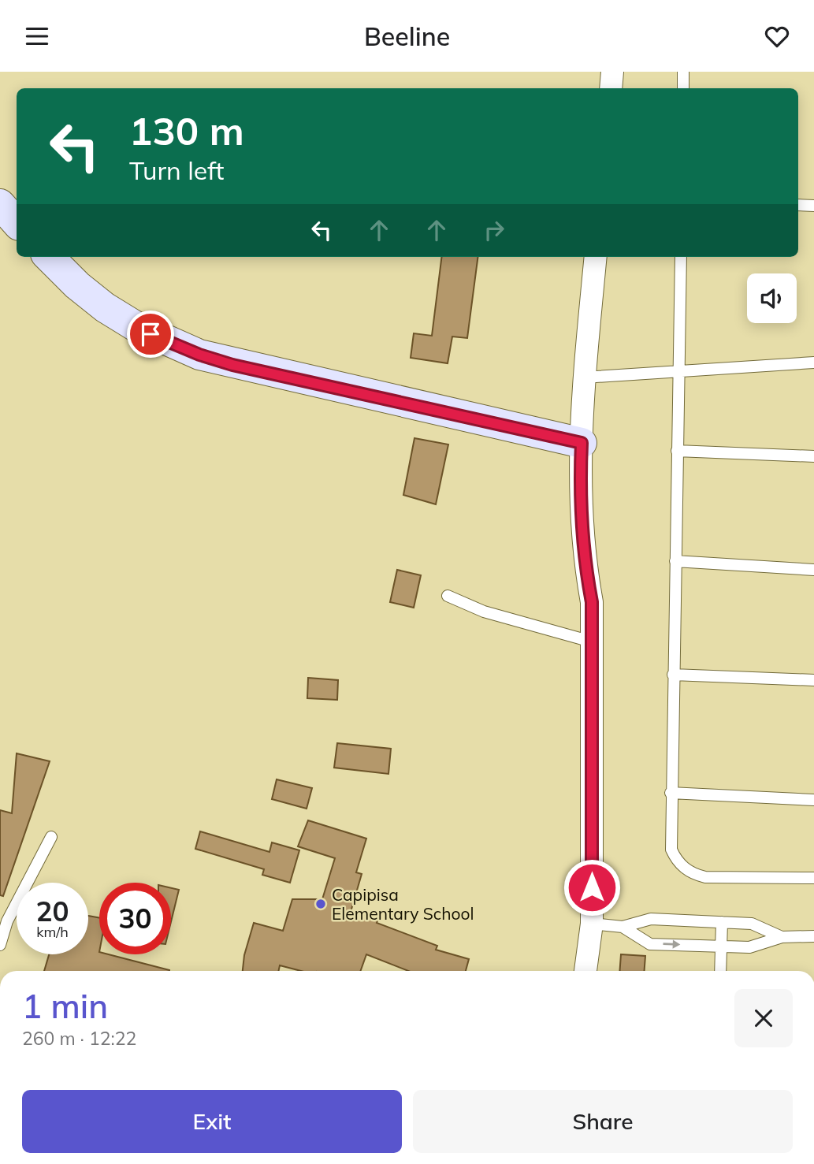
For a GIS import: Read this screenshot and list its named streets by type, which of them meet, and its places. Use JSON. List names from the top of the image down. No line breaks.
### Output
{"places":["Capipisa Elementary School"],"page":{"header":"Beeline","turn":["130 m","Turn left"],"speed":"20 km/h","limit":"30","heading":["1 min","260 m · 12:22"],"buttons":["Exit","Share"]}}
